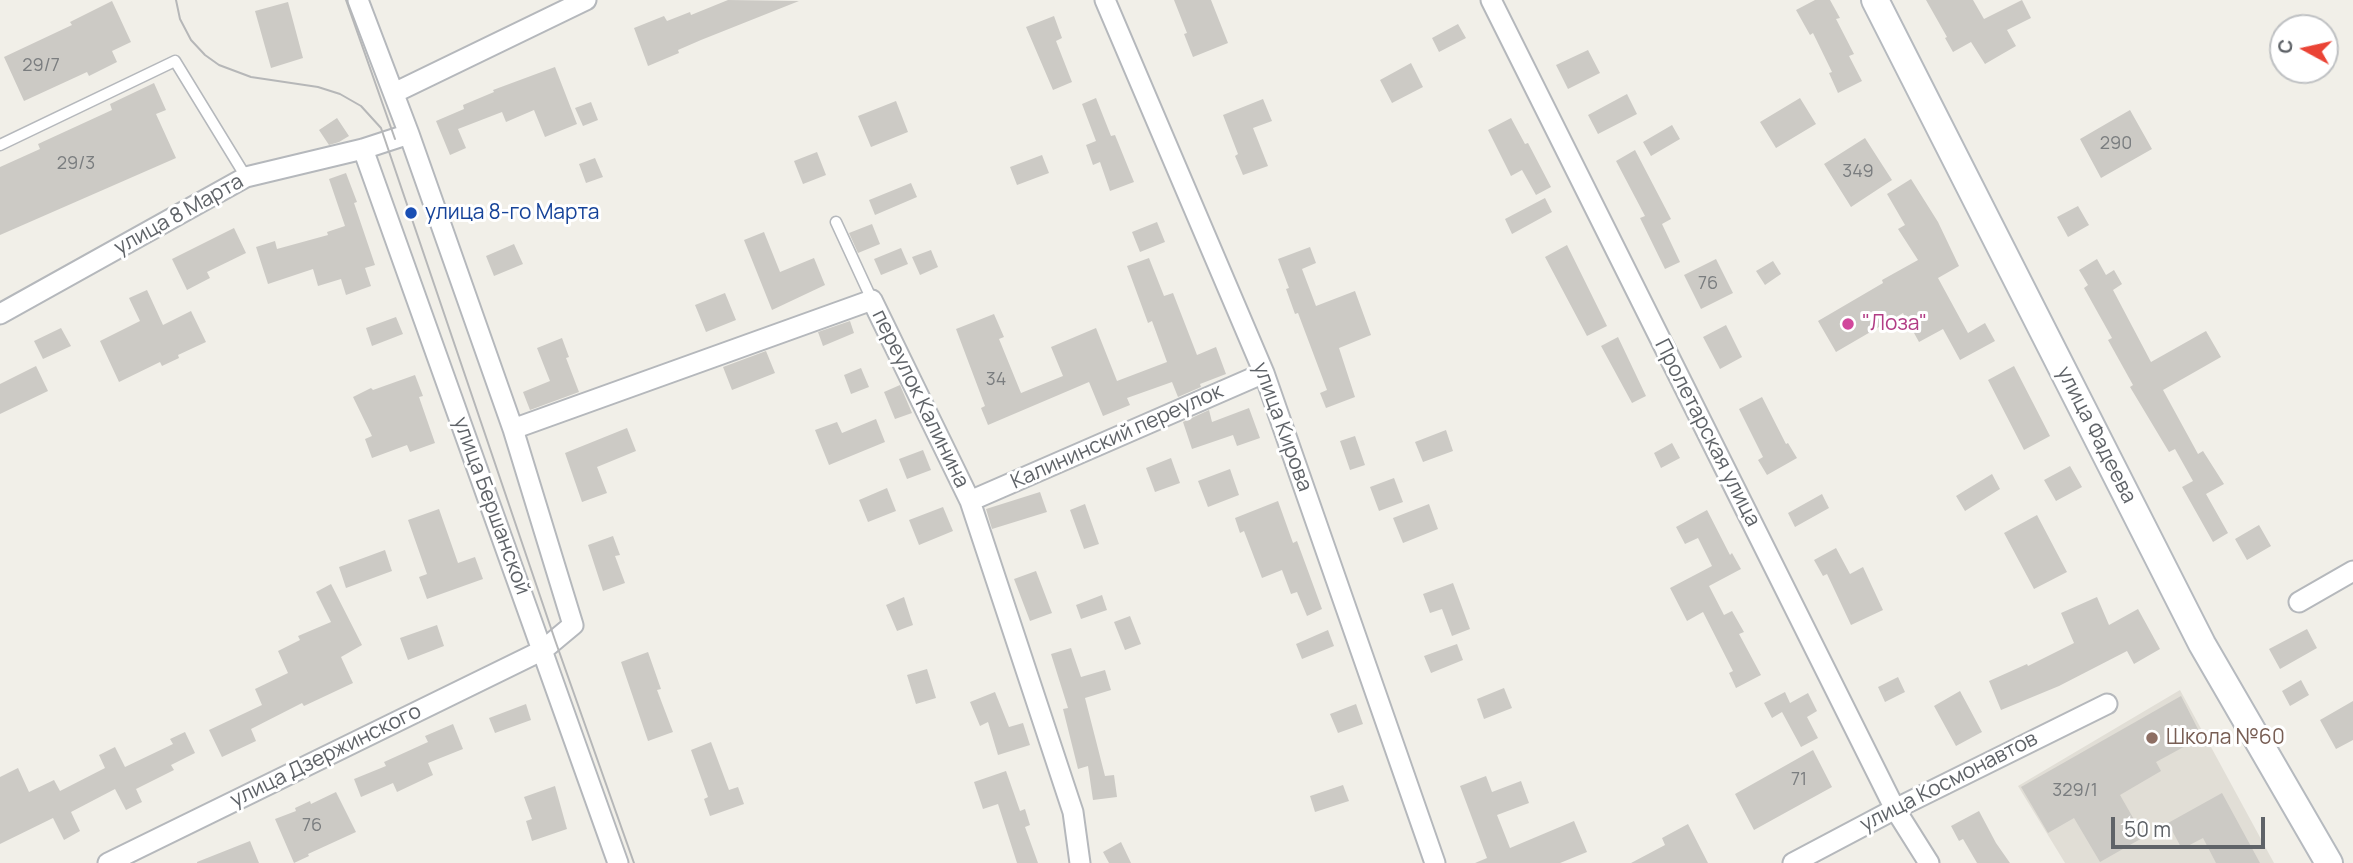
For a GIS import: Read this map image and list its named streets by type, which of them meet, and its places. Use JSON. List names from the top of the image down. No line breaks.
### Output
{"streets":{"main road":["улица Фадеева"],"street":["улица 8 Марта","переулок Калинина","улица Кирова","Пролетарская улица","Калининский переулок","улица Бершанской","улица Дзержинского","улица Космонавтов"]},"crossings":[["улица 8 Марта","улица Бершанской"],["переулок Калинина","Калининский переулок"],["переулок Калинина","улица Дзержинского"],["улица Кирова","Калининский переулок"],["Пролетарская улица","улица Космонавтов"],["улица Бершанской","улица Дзержинского"]],"places":["улица 8-го Марта","\"Лоза\"","Школа №60"],"house_numbers":["29/7","290","29/3","349","76","34","71","329/1","76"],"scale_bar":"50 m","north":"left"}
